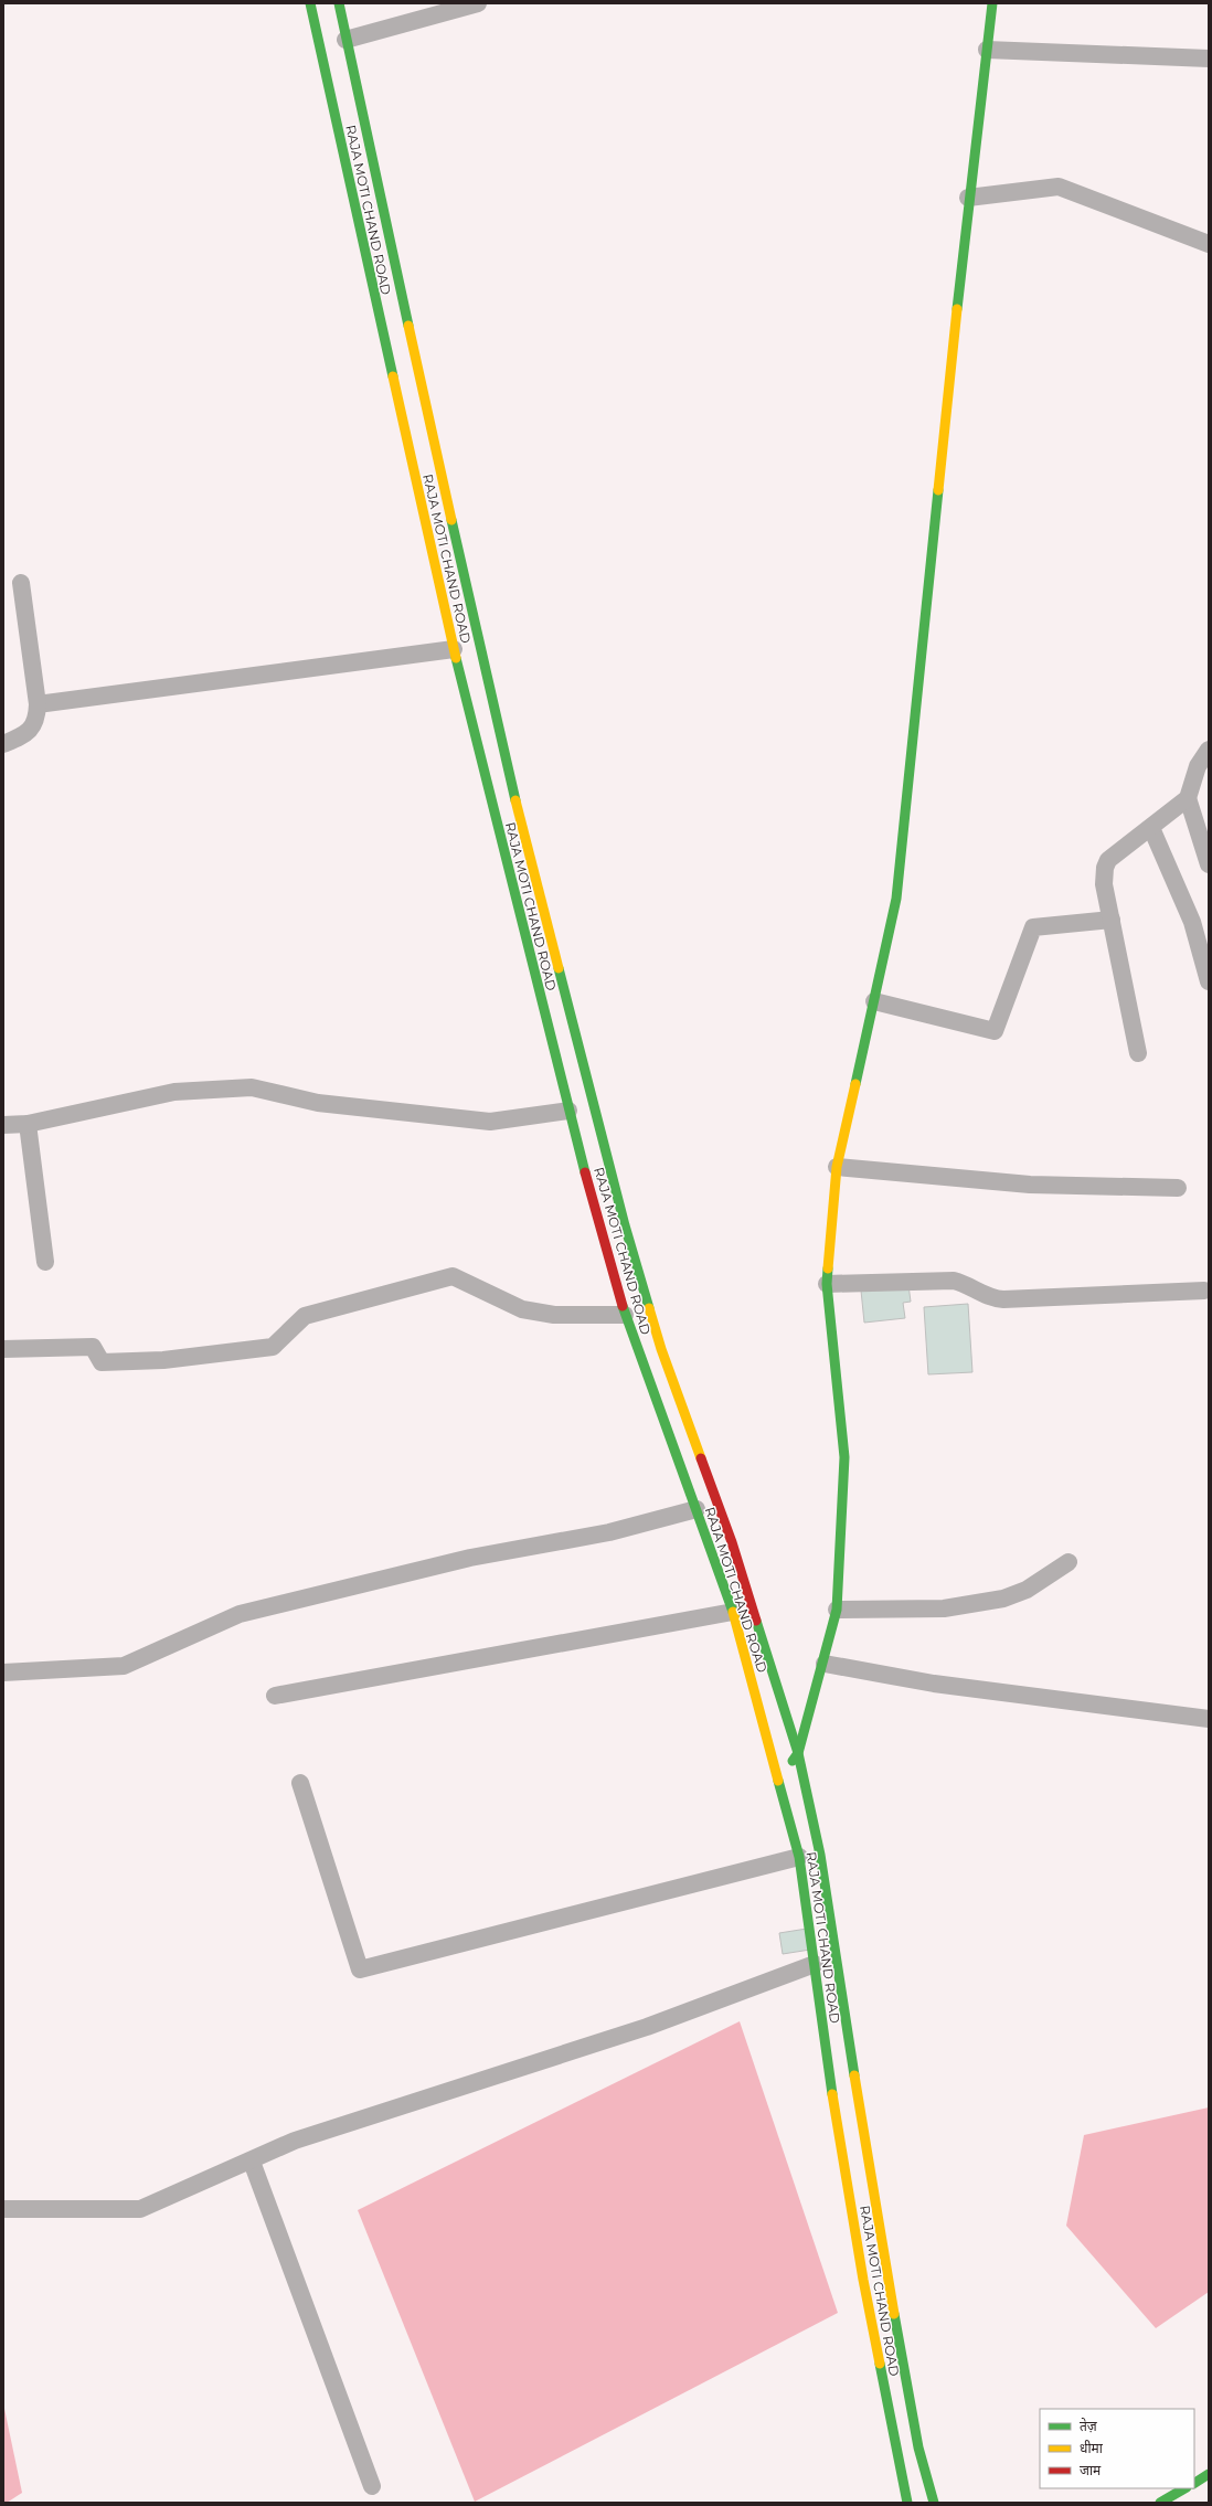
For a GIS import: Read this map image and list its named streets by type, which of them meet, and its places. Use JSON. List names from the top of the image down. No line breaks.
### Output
{"streets":{"main road":["RAJA MOTI CHAND ROAD"]},"legend":["तेज़","धीमा","जाम"]}
